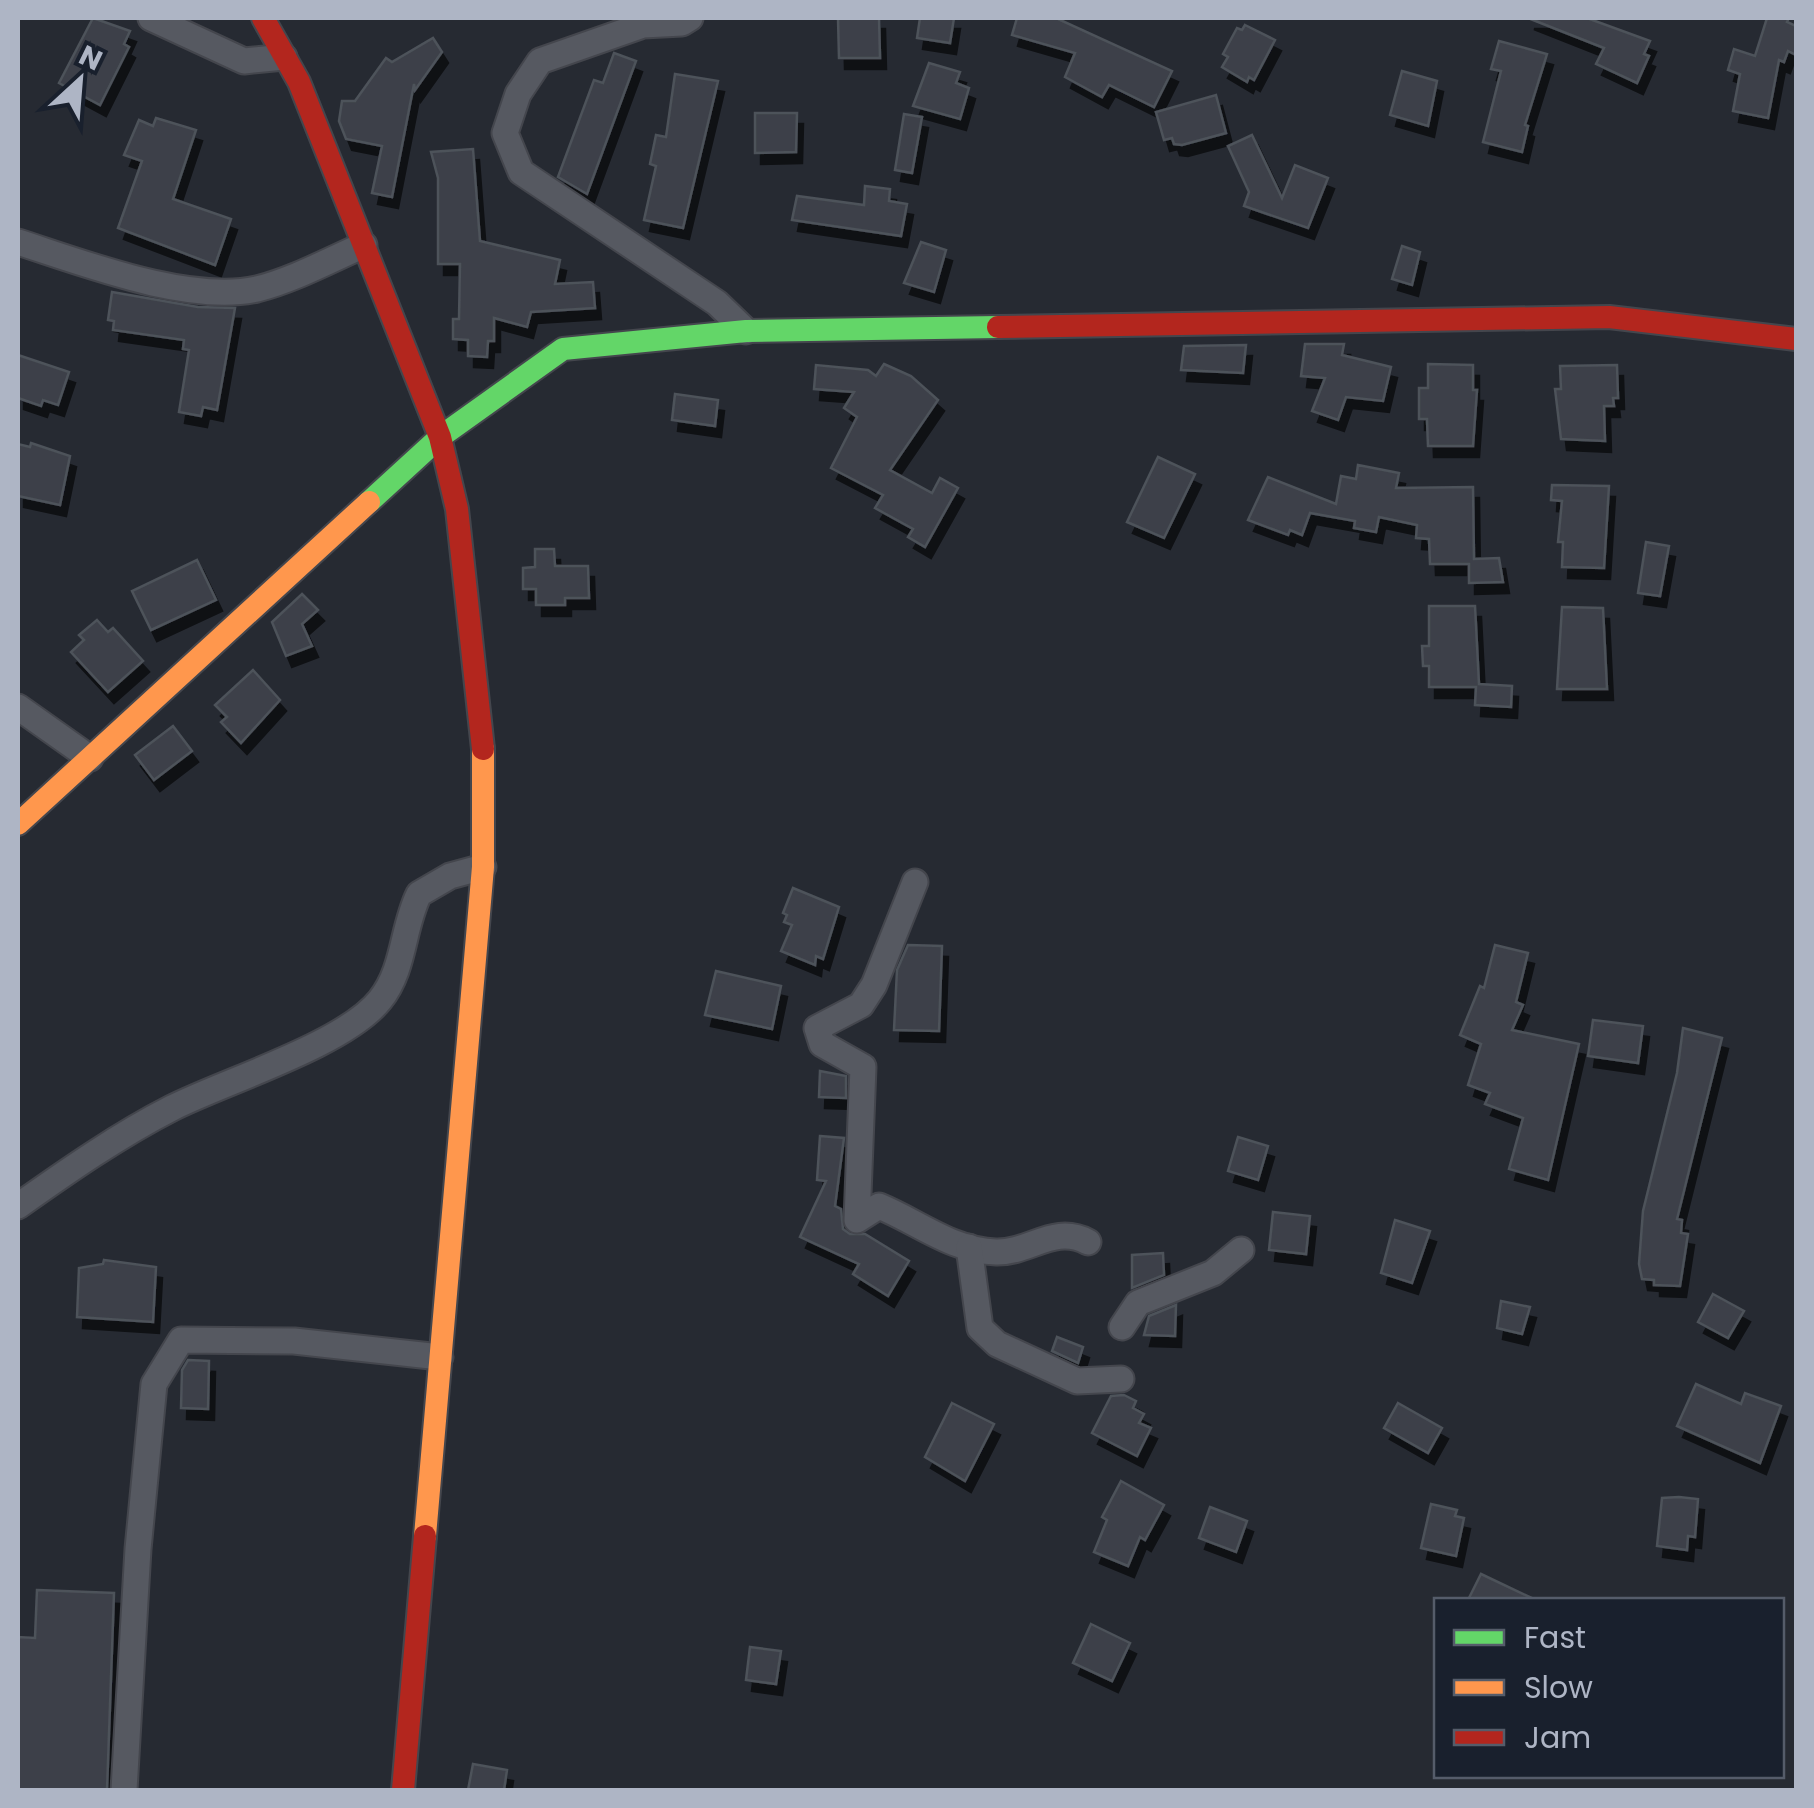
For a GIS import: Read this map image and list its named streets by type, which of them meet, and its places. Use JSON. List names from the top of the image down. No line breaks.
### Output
{"legend":["Fast","Slow","Jam"],"north":"top right"}
